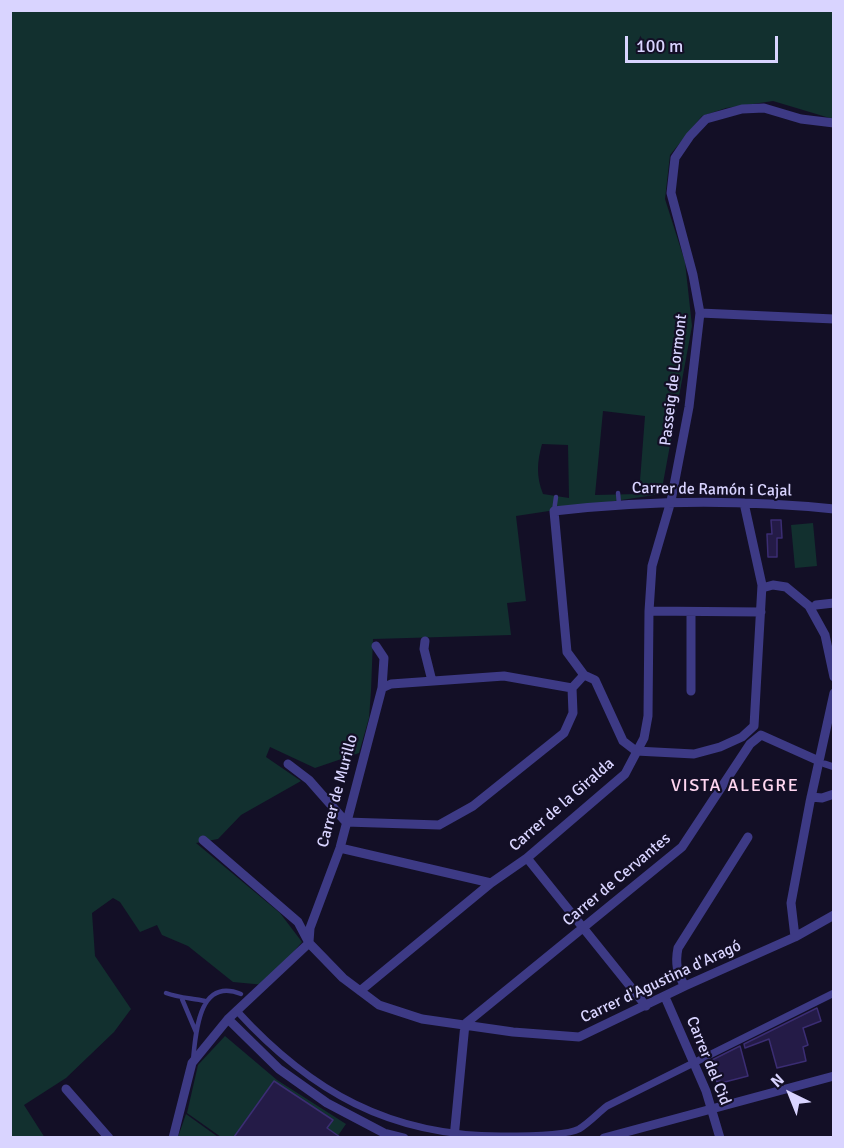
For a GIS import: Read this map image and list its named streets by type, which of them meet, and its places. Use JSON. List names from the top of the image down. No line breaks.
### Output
{"streets":{"street":["Passeig de Lormont","Carrer de Ramón i Cajal","Carrer de Murillo","Carrer de la Giralda","Carrer de Cervantes","Carrer d'Agustina d'Aragó","Carrer del Cid"]},"crossings":[["Passeig de Lormont","Carrer de Ramón i Cajal"],["Passeig de Lormont","Carrer de la Giralda"],["Carrer de Ramón i Cajal","Carrer de la Giralda"],["Carrer de Murillo","Carrer d'Agustina d'Aragó"],["Carrer de la Giralda","Carrer d'Agustina d'Aragó"],["Carrer de Cervantes","Carrer d'Agustina d'Aragó"],["Carrer d'Agustina d'Aragó","Carrer del Cid"]],"districts":["VISTA ALEGRE"],"scale_bar":"100 m","north":"top left"}
